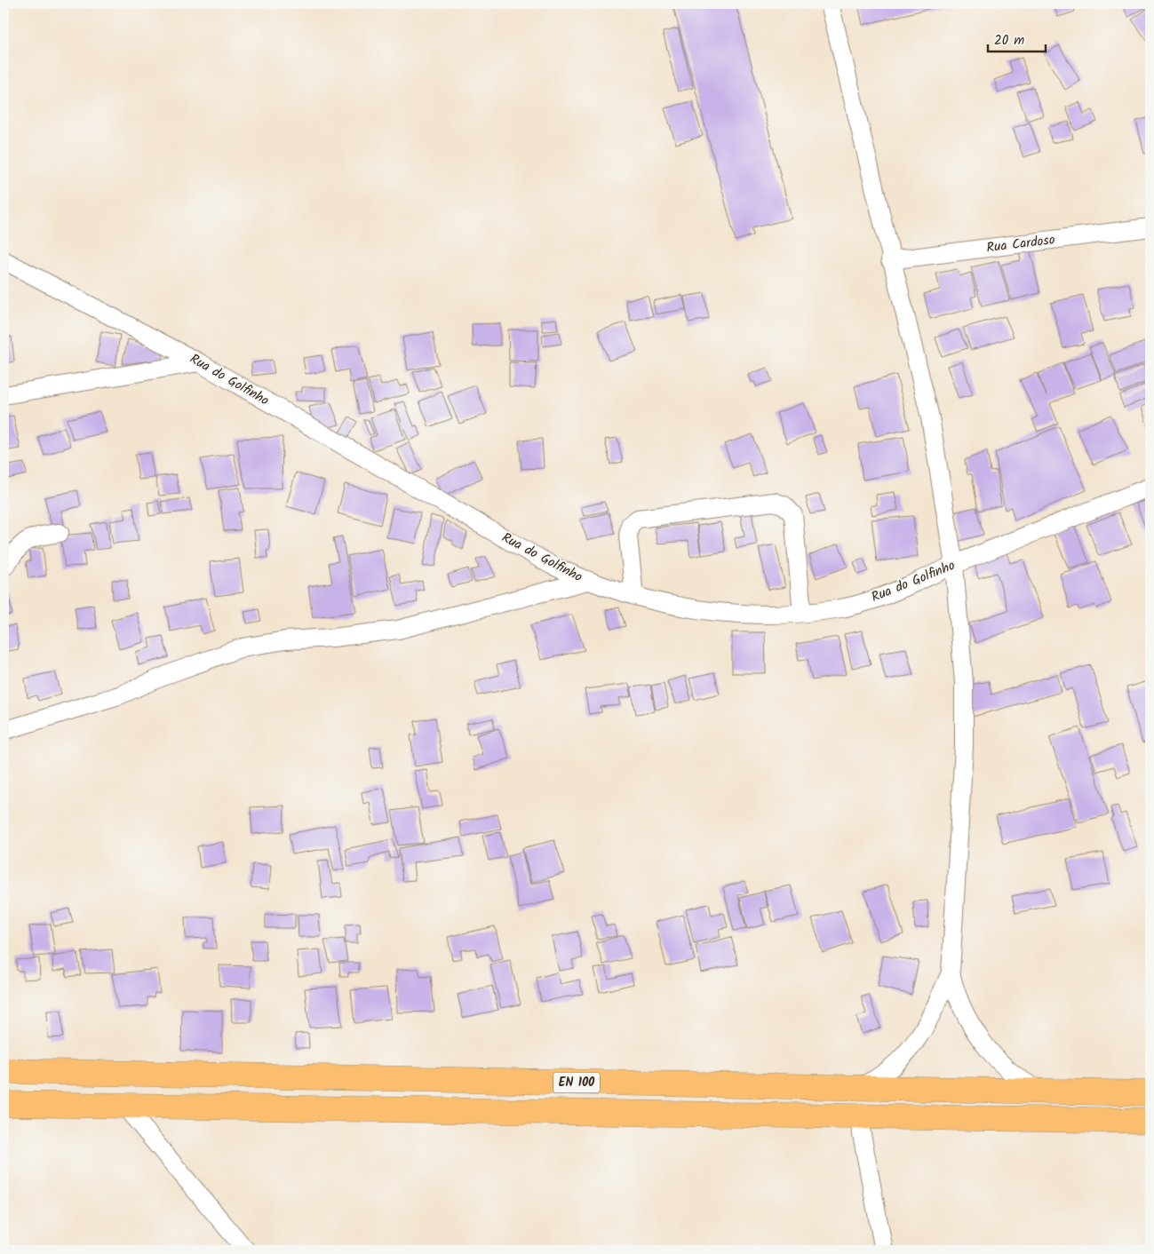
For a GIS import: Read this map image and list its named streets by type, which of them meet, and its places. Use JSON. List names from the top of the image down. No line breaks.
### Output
{"streets":{"main road":["EN 100"],"street":["Rua Cardoso","Rua do Golfinho"]},"scale_bar":"20 m"}
